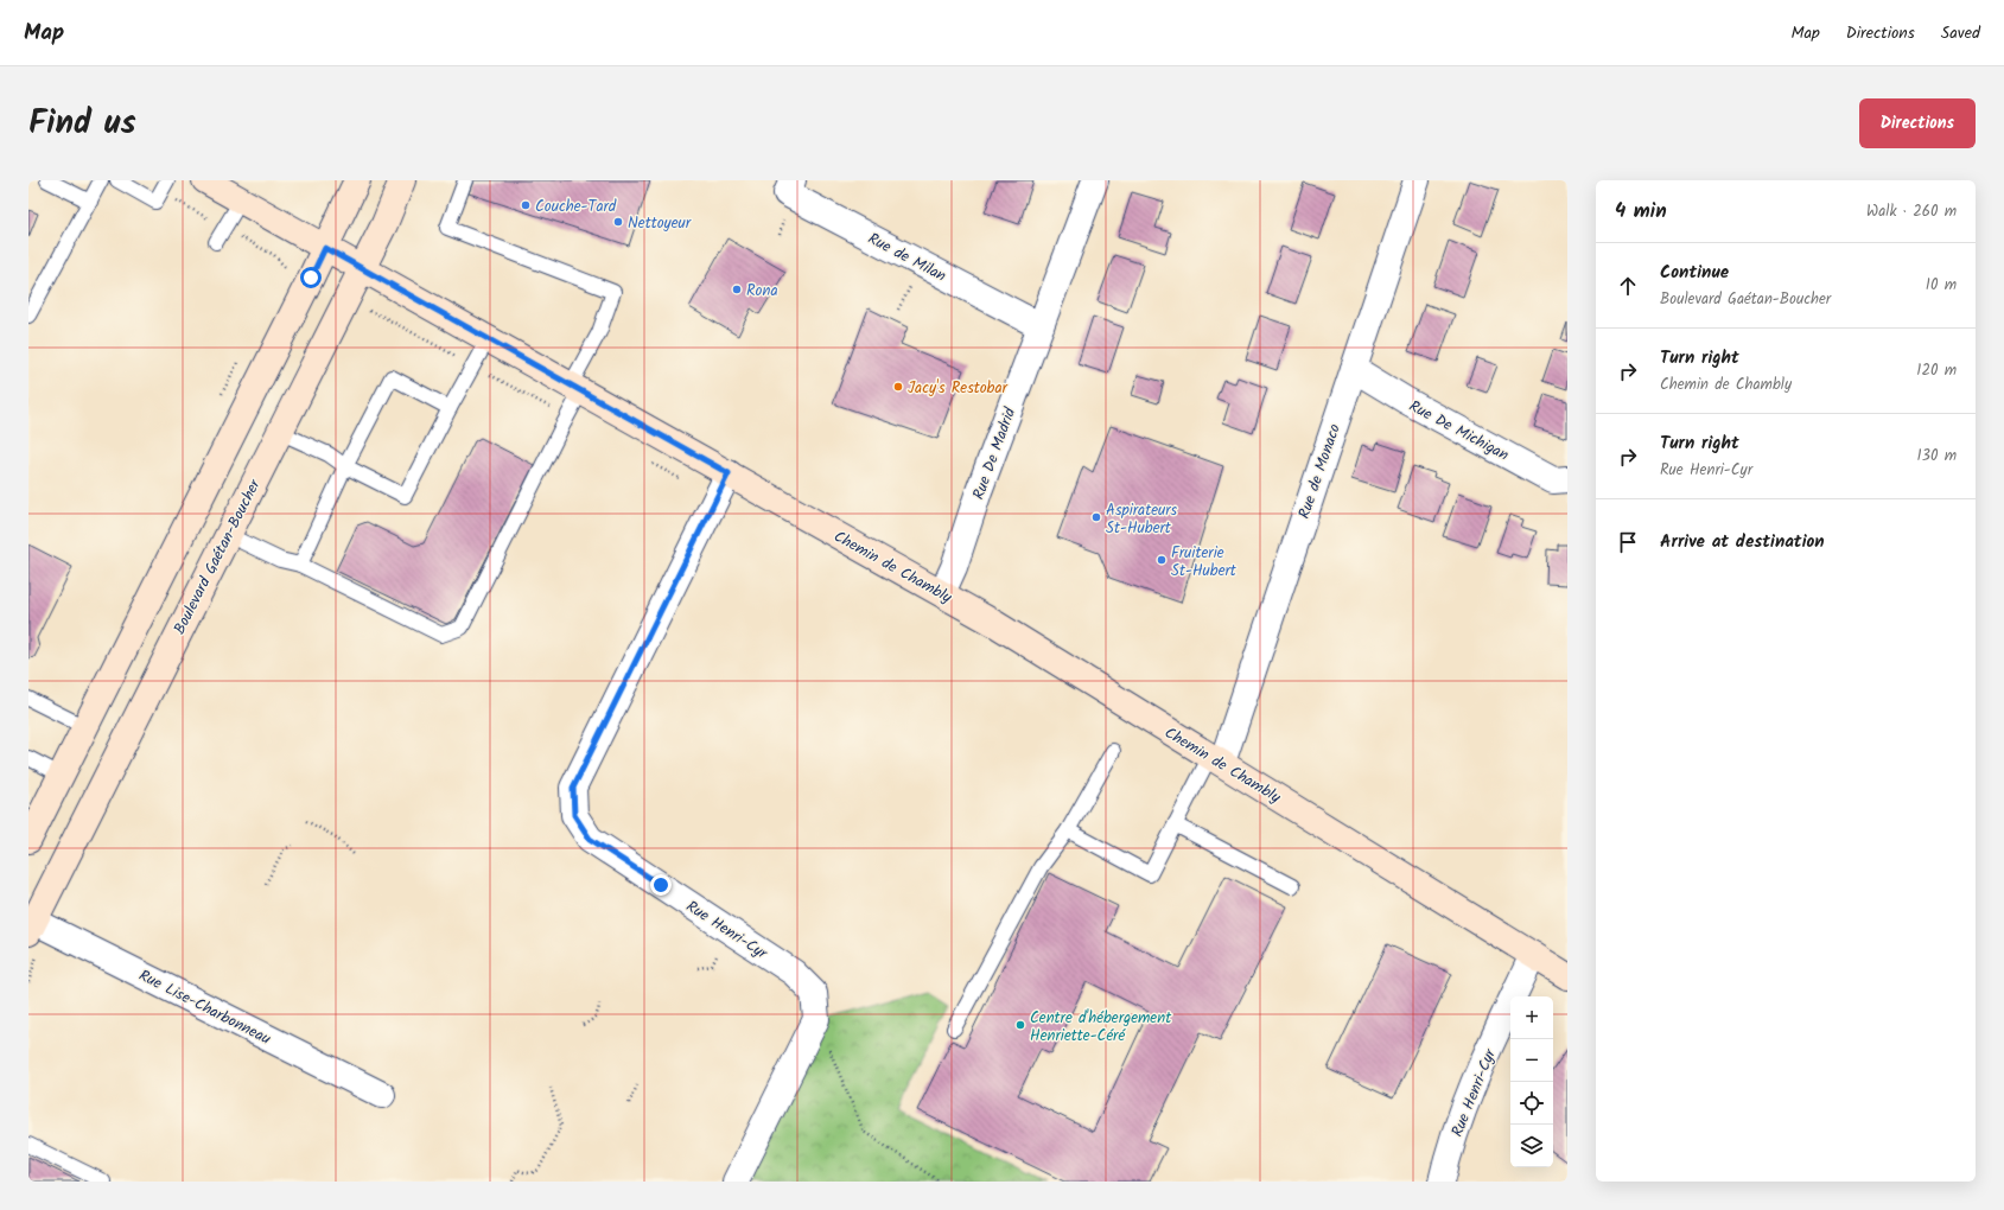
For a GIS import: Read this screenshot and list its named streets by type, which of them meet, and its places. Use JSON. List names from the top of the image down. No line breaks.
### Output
{"streets":{"street":["Rue de Milan","Rue De Michigan","Rue De Madrid","Rue de Monaco","Boulevard Gaétan-Boucher","Chemin de Chambly","Rue Henri-Cyr","Rue Lise-Charbonneau"]},"crossings":[["Rue de Milan","Rue De Madrid"],["Rue De Michigan","Rue de Monaco"],["Rue De Madrid","Chemin de Chambly"],["Rue de Monaco","Chemin de Chambly"],["Boulevard Gaétan-Boucher","Chemin de Chambly"],["Boulevard Gaétan-Boucher","Rue Lise-Charbonneau"],["Chemin de Chambly","Rue Henri-Cyr"]],"places":["Couche-Tard","Nettoyeur","Rona","Jacy's Restobar","Aspirateurs St-Hubert","Fruiterie St-Hubert","Centre d'hébergement Henriette-Céré"],"page":{"header":"Map","nav":["Map","Directions","Saved"],"title":"Find us","buttons":"Directions","heading":["4 min","Walk · 260 m"],"list":[["Continue","Boulevard Gaétan-Boucher","10 m"],["Turn right","Chemin de Chambly","120 m"],["Turn right","Rue Henri-Cyr","130 m"],"Arrive at destination"],"map_buttons":["+","−"]}}
